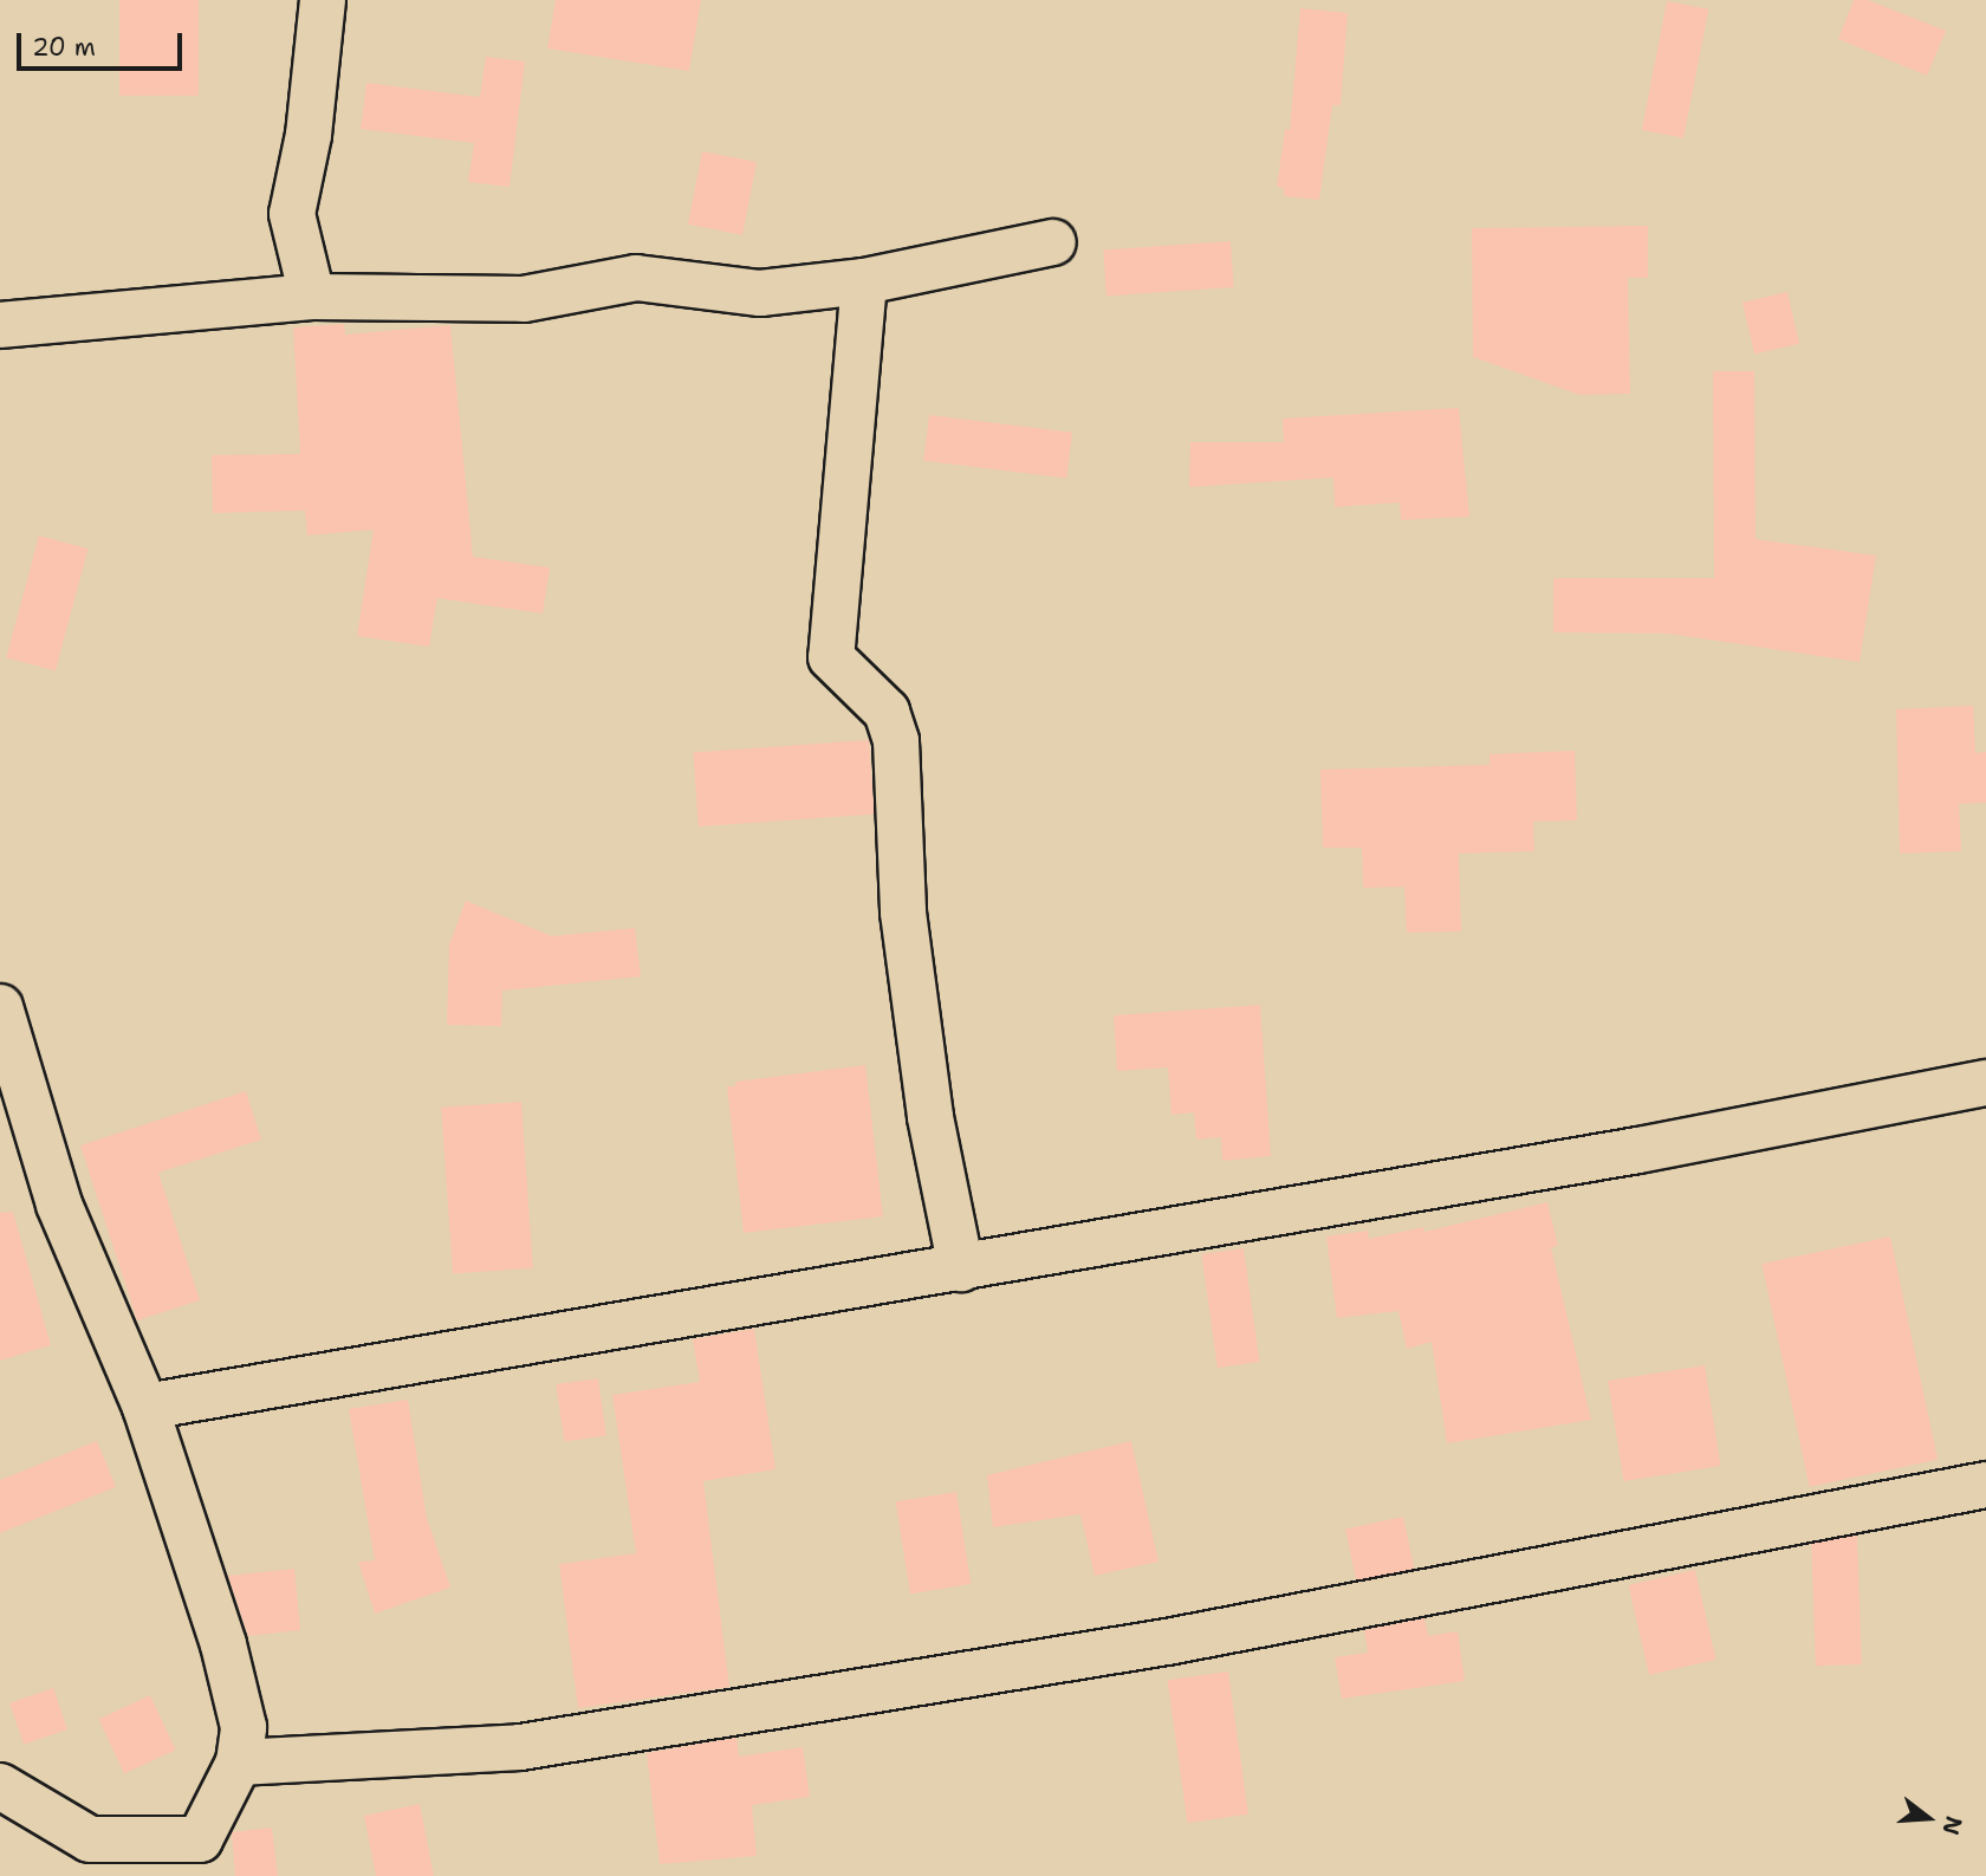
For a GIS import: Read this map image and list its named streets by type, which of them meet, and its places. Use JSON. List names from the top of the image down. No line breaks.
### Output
{"scale_bar":"20 m","north":"right"}
